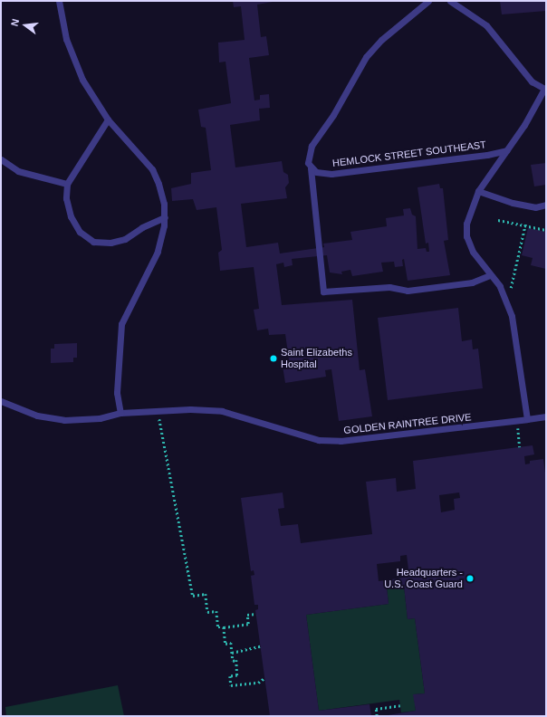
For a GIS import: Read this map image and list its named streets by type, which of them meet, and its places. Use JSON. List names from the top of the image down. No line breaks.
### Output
{"streets":{"lane":["HEMLOCK STREET SOUTHEAST","GOLDEN RAINTREE DRIVE"]},"places":["Saint Elizabeths Hospital","Headquarters - U.S. Coast Guard"],"north":"left"}
